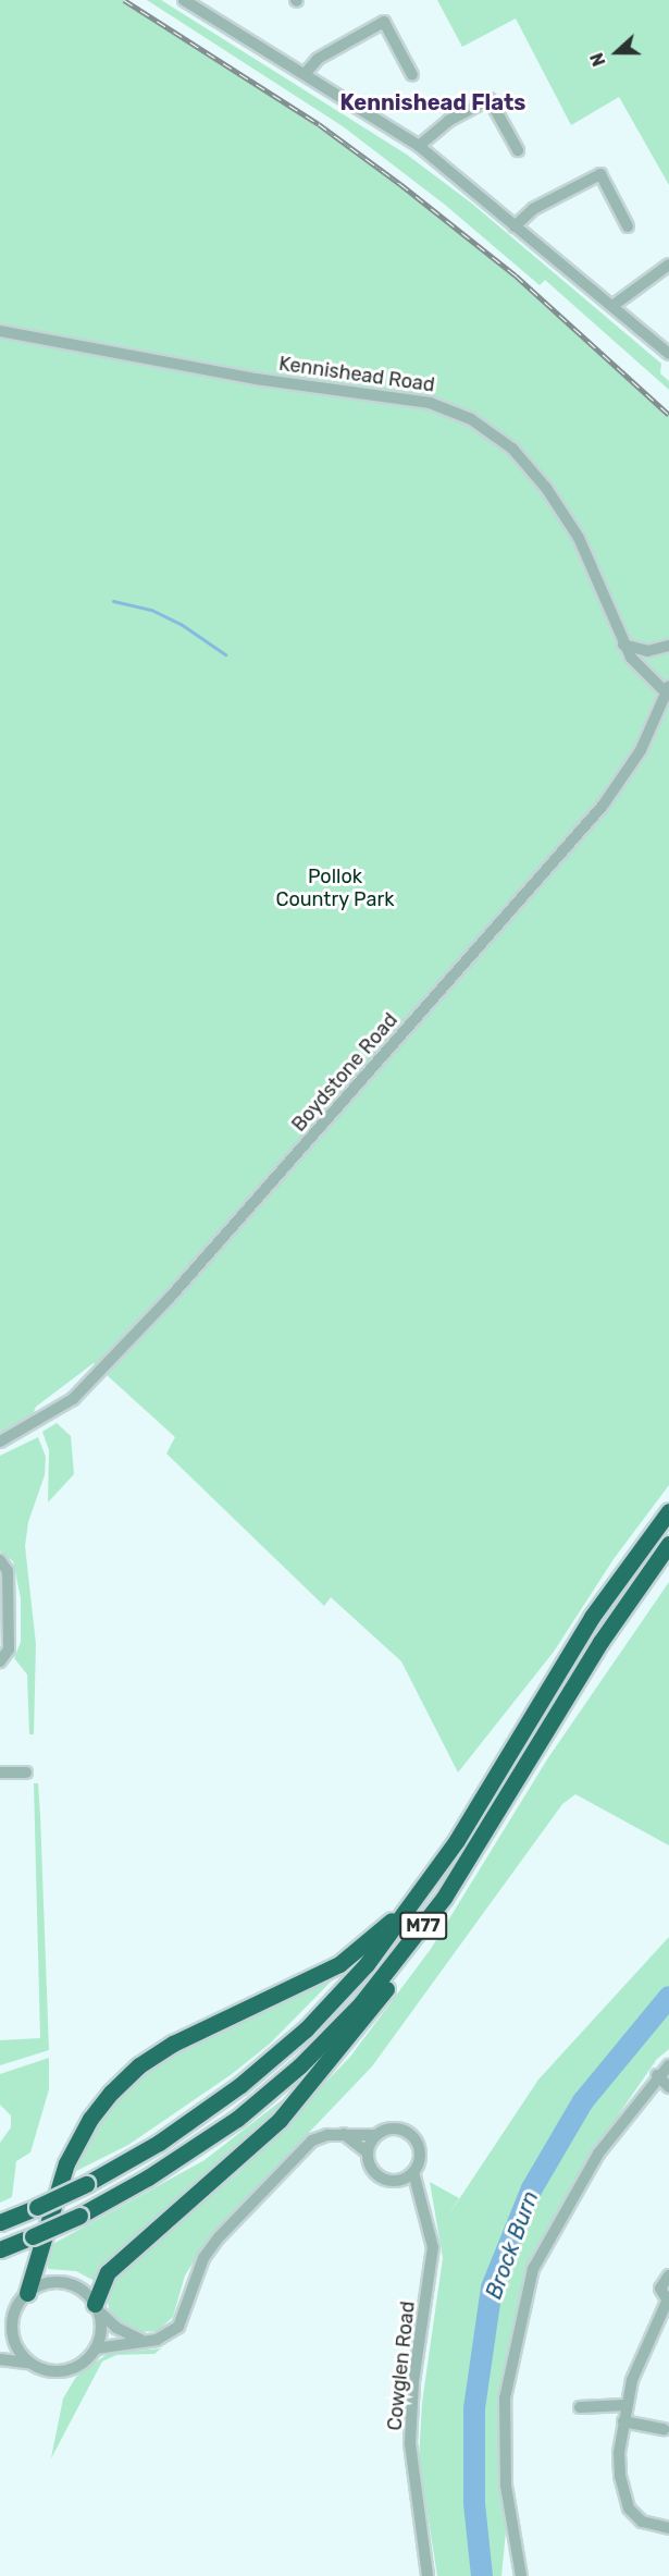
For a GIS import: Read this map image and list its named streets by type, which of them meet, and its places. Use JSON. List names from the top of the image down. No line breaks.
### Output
{"streets":{"highway":["M77"],"street":["Kennishead Road","Boydstone Road","Cowglen Road"]},"crossings":[["Kennishead Road","Boydstone Road"]],"districts":["Kennishead Flats"],"water":["Brock Burn"],"parks":["Pollok Country Park"],"north":"left"}
